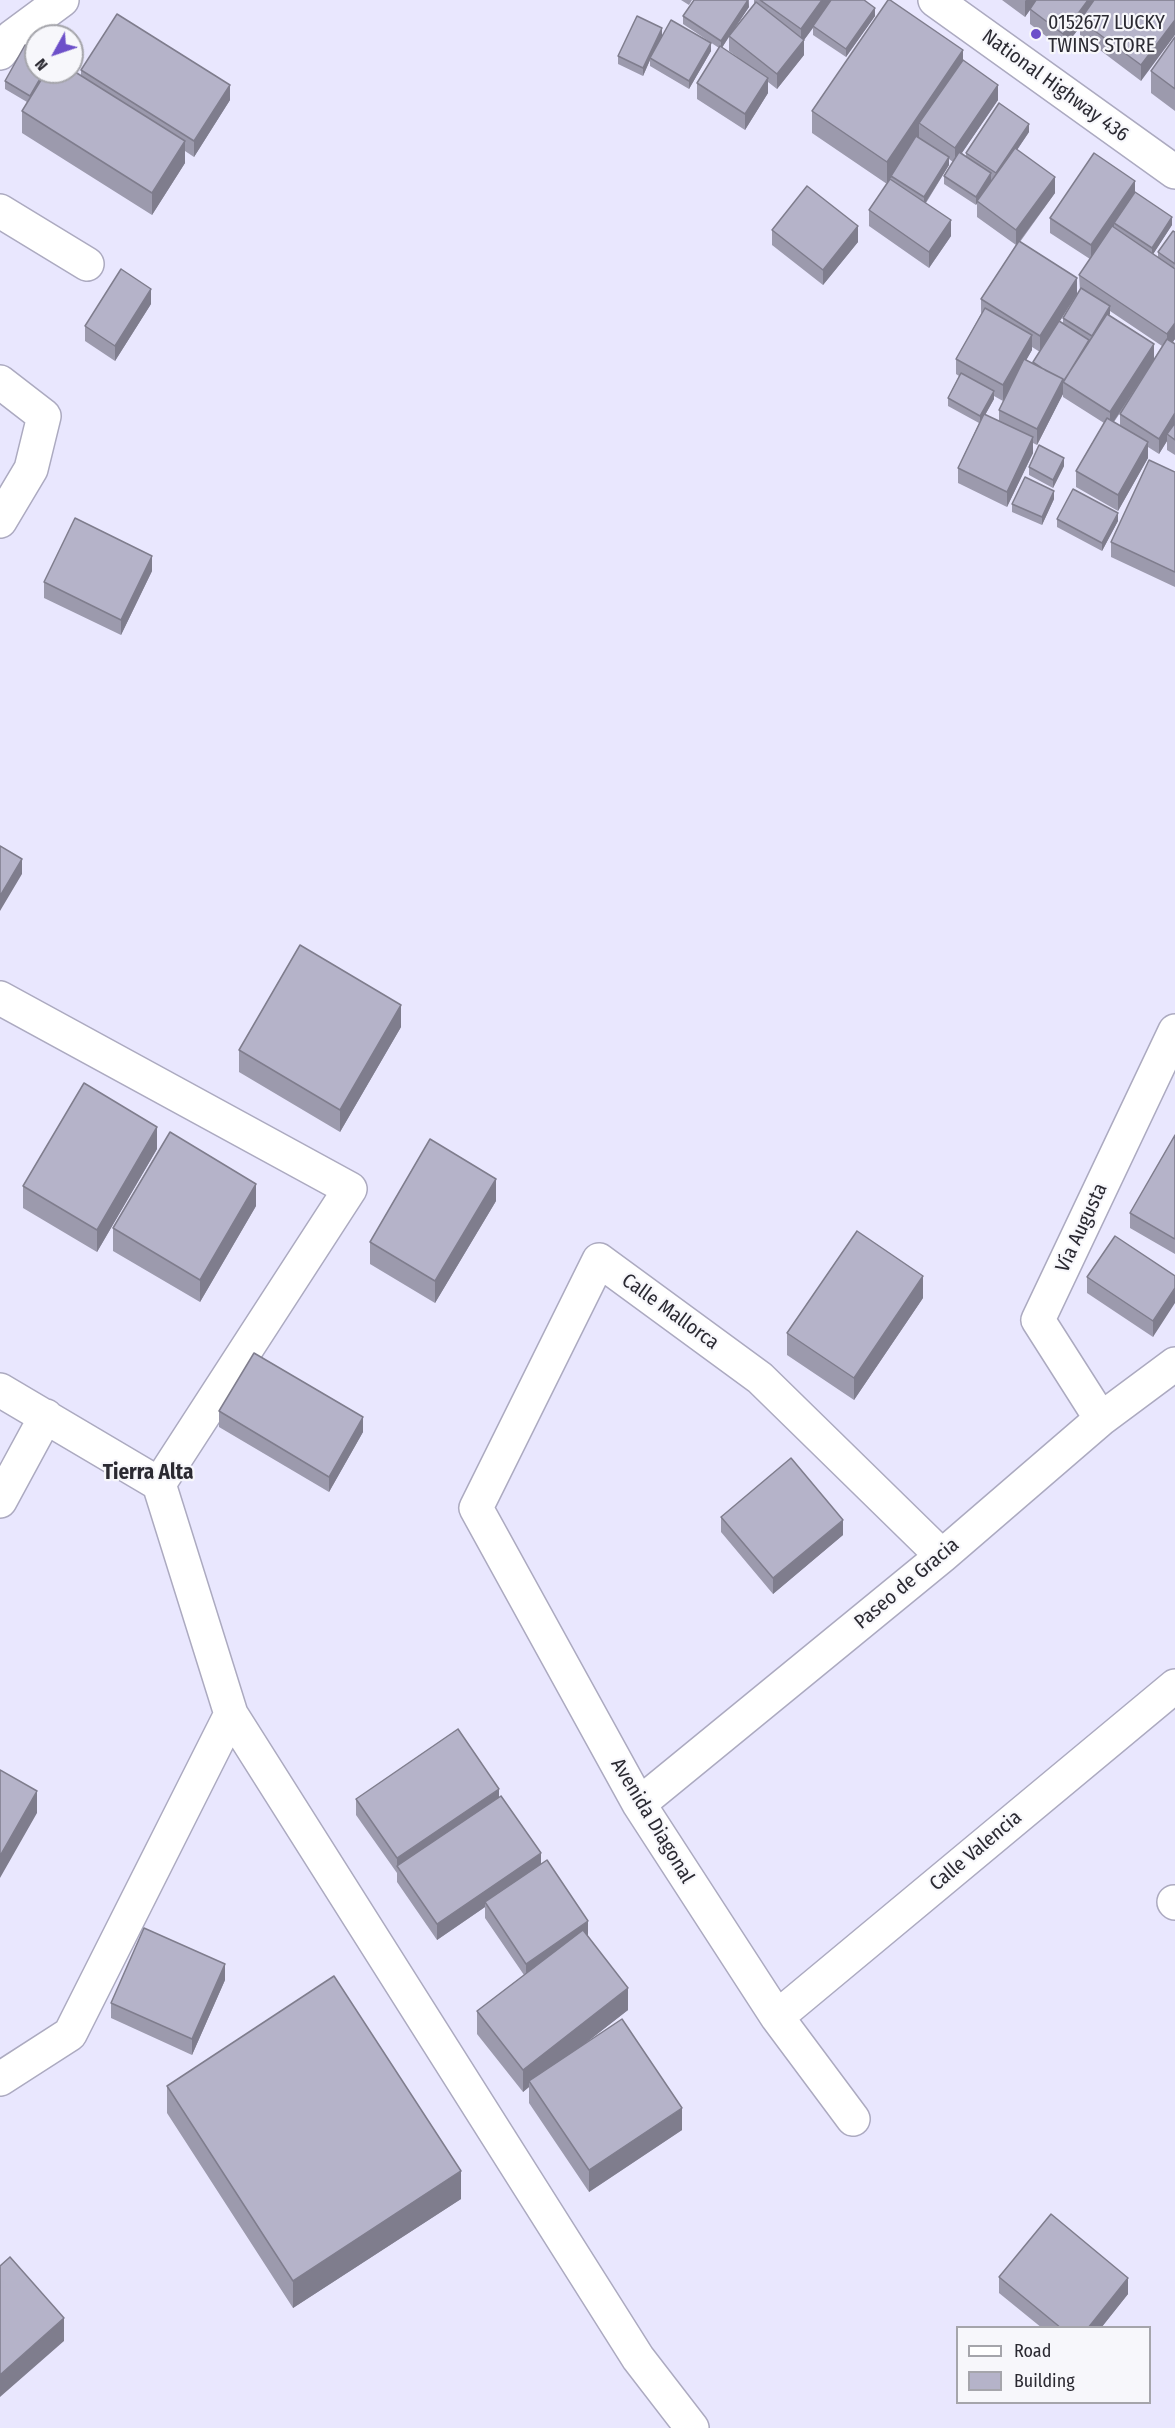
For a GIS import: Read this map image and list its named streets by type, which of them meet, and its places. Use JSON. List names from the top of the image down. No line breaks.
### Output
{"streets":{"street":["National Highway 436","Vía Augusta","Calle Mallorca","Paseo de Gracia","Avenida Diagonal","Calle Valencia"]},"crossings":[["Vía Augusta","Paseo de Gracia"],["Calle Mallorca","Paseo de Gracia"],["Calle Mallorca","Avenida Diagonal"],["Paseo de Gracia","Avenida Diagonal"],["Avenida Diagonal","Calle Valencia"]],"districts":["Tierra Alta"],"places":["0152677 LUCKY TWINS STORE"],"legend":["Road","Building"],"north":"bottom left"}
